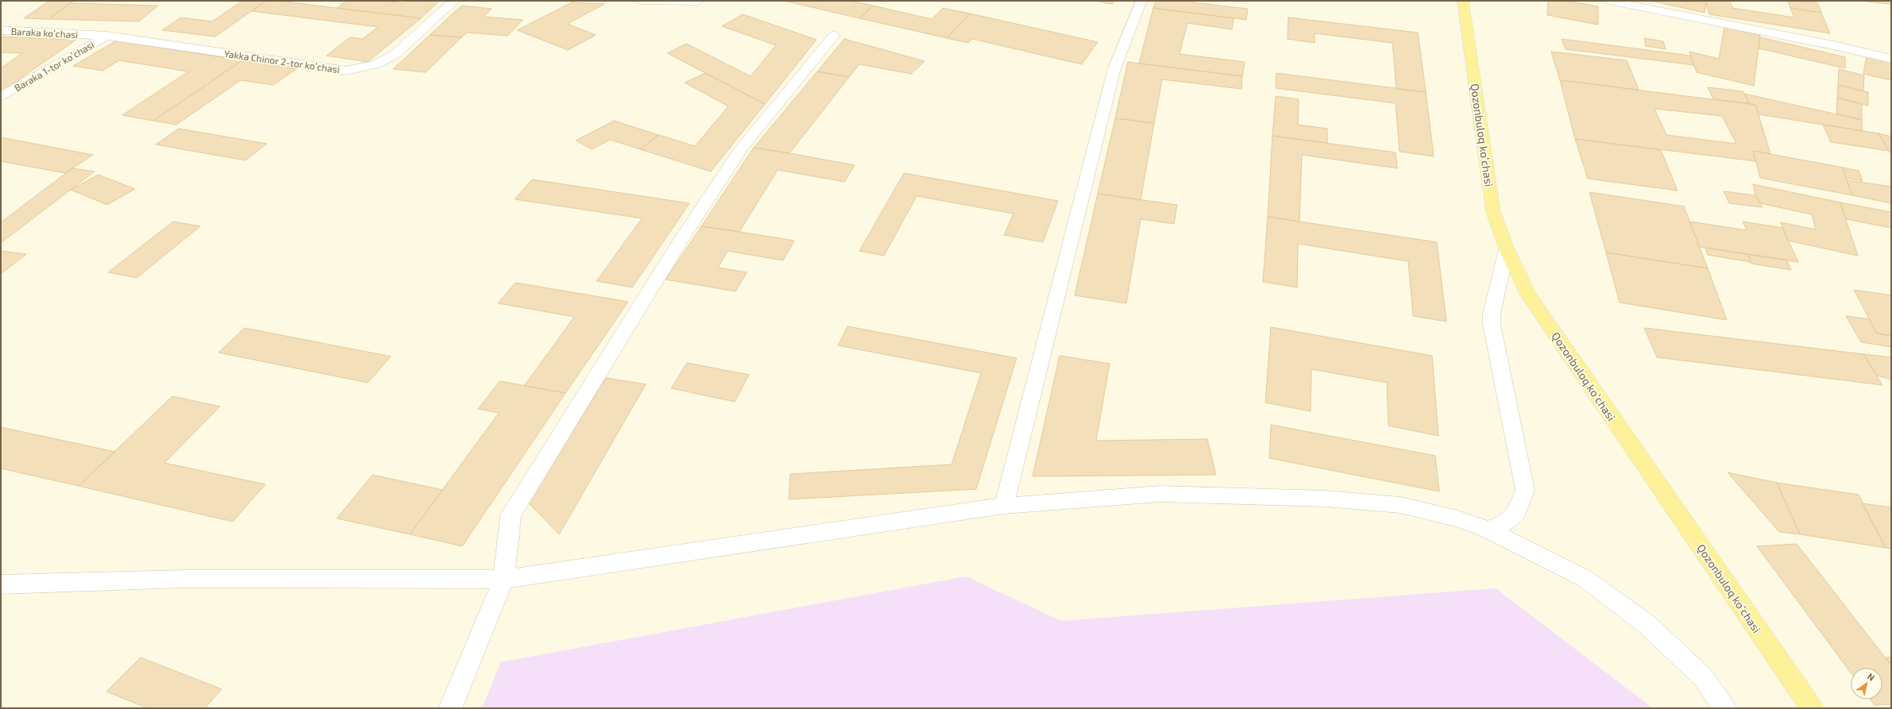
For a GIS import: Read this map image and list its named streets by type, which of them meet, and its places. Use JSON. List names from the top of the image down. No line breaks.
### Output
{"streets":{"main road":["Qozonbuloq koʻchasi"],"street":["Baraka koʻchasi","Yakka Chinor 2-tor koʻchasi","Baraka 1-tor koʻchasi"]},"crossings":[["Baraka koʻchasi","Yakka Chinor 2-tor koʻchasi"],["Baraka koʻchasi","Baraka 1-tor koʻchasi"],["Yakka Chinor 2-tor koʻchasi","Baraka 1-tor koʻchasi"]],"north":"top right"}
